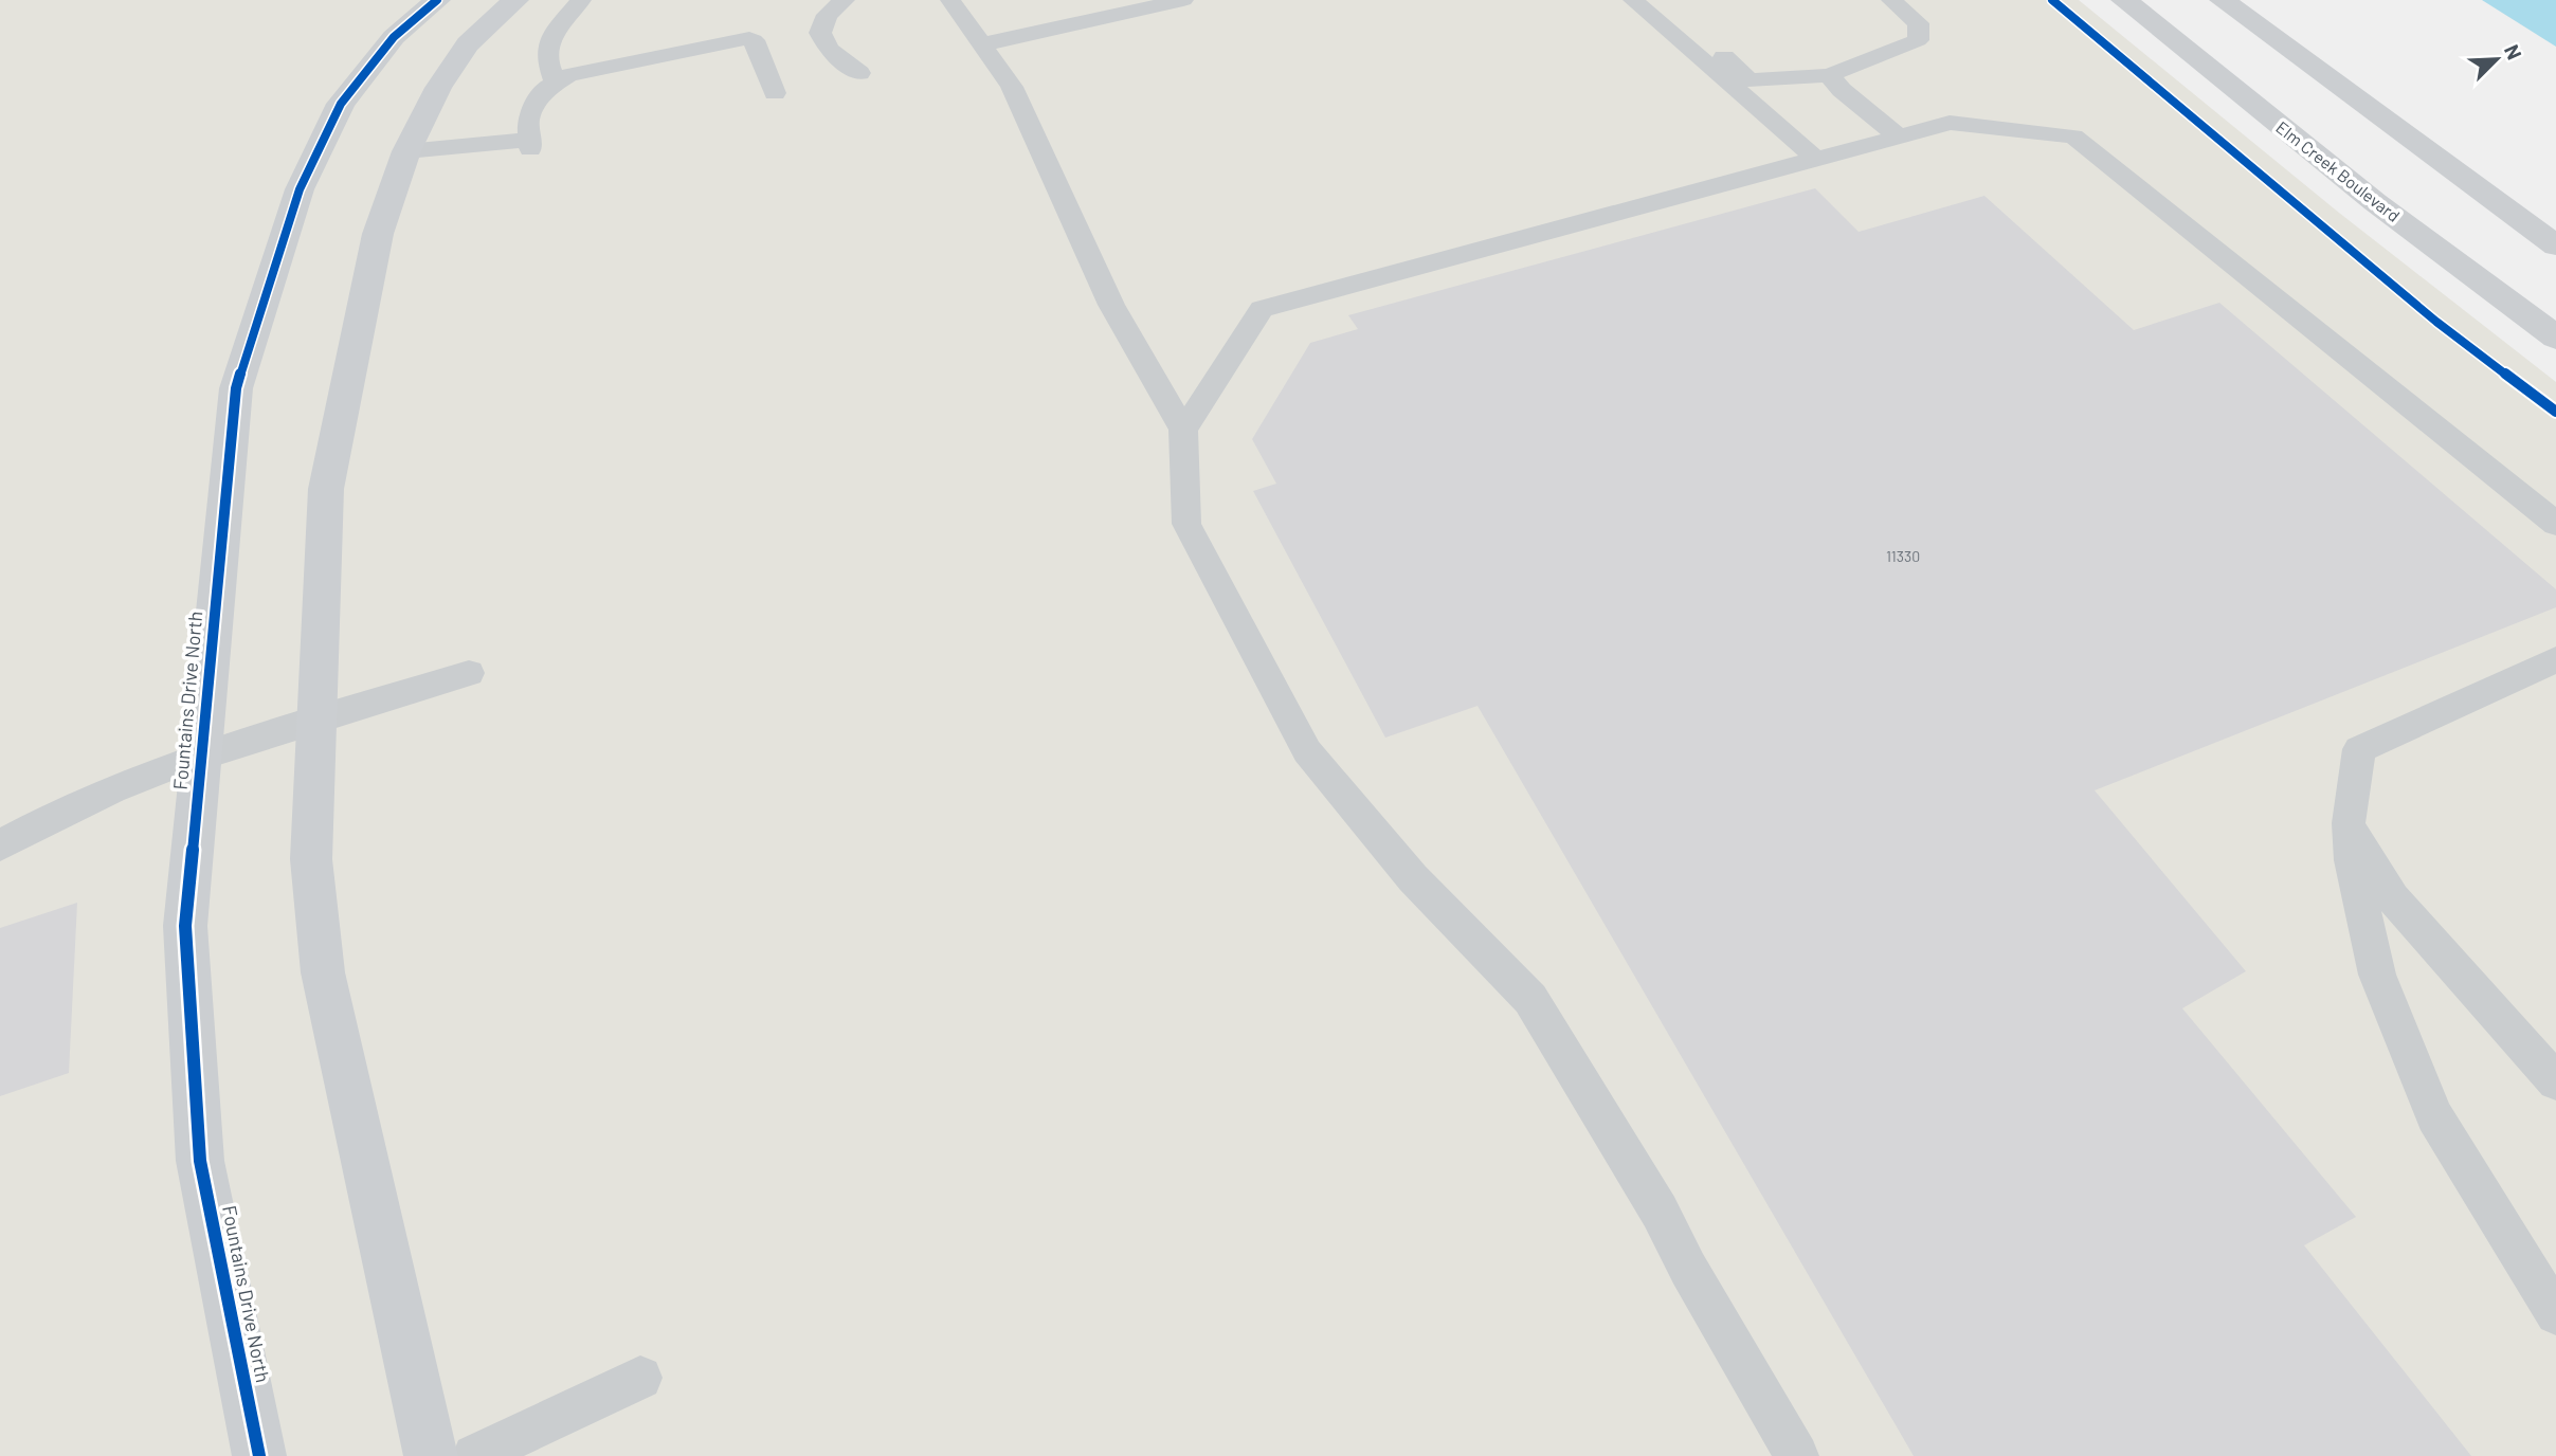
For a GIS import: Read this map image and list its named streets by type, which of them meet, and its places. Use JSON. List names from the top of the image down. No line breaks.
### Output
{"streets":{"street":["Elm Creek Boulevard","Fountains Drive North"]},"house_numbers":["11330"],"north":"top right"}
